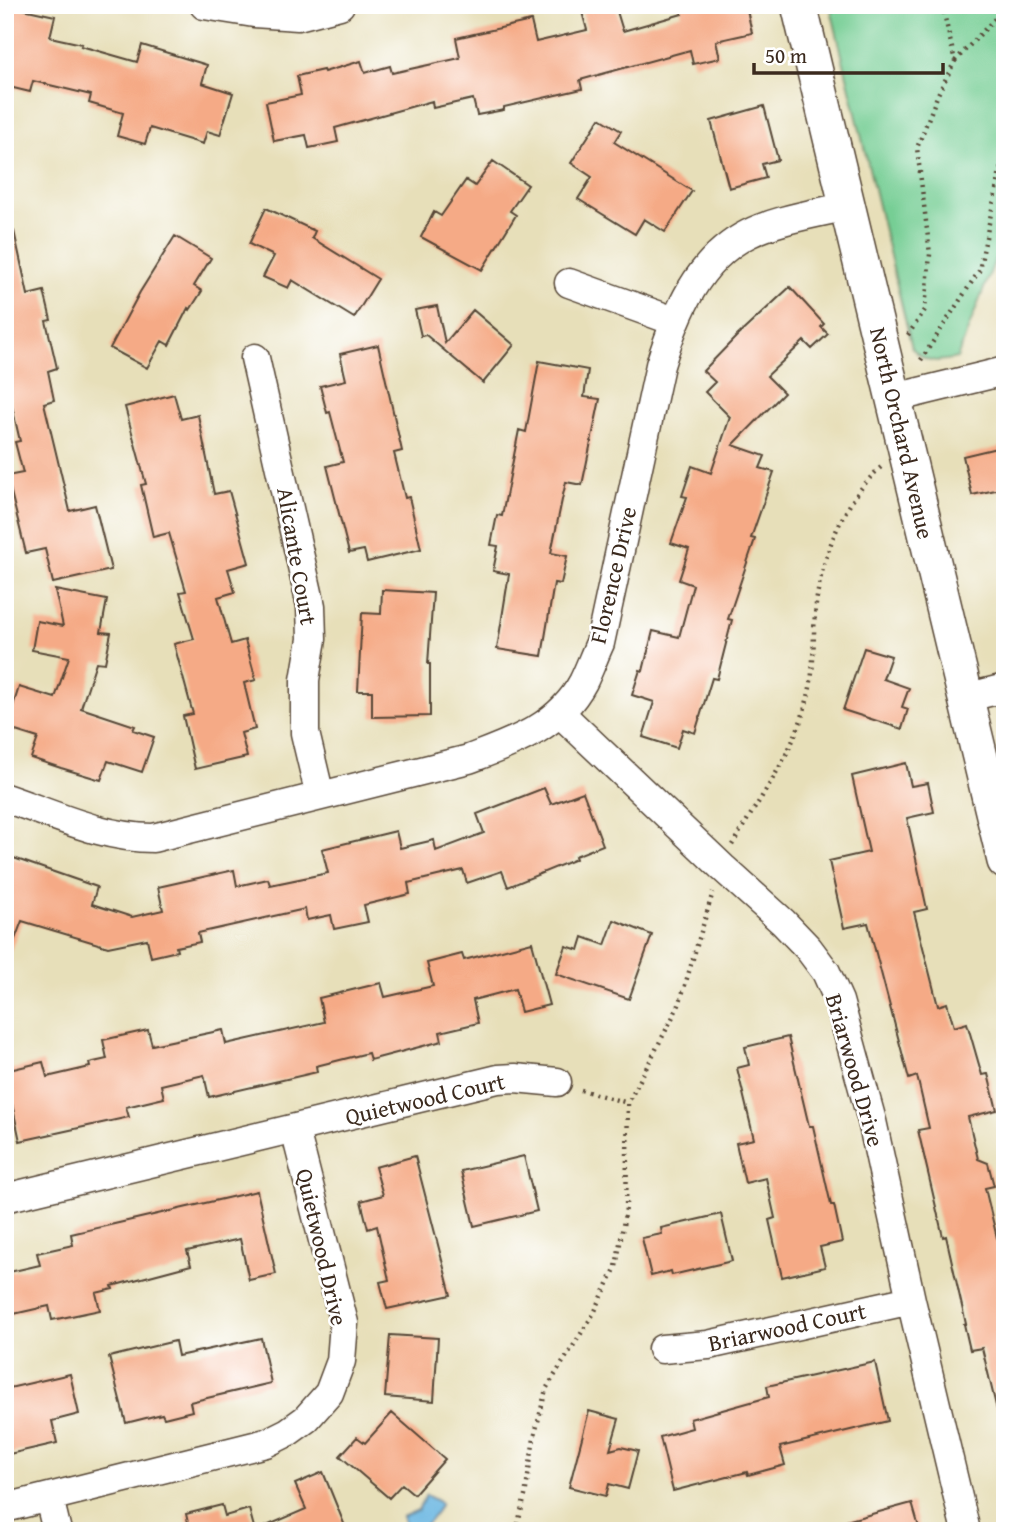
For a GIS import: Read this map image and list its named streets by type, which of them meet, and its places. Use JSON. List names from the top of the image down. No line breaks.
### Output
{"streets":{"street":["North Orchard Avenue","Alicante Court","Florence Drive","Briarwood Drive","Quietwood Court","Quietwood Drive","Briarwood Court"]},"crossings":[["North Orchard Avenue","Florence Drive"],["Alicante Court","Florence Drive"],["Florence Drive","Briarwood Drive"],["Briarwood Drive","Briarwood Court"],["Quietwood Court","Quietwood Drive"]],"scale_bar":"50 m"}
